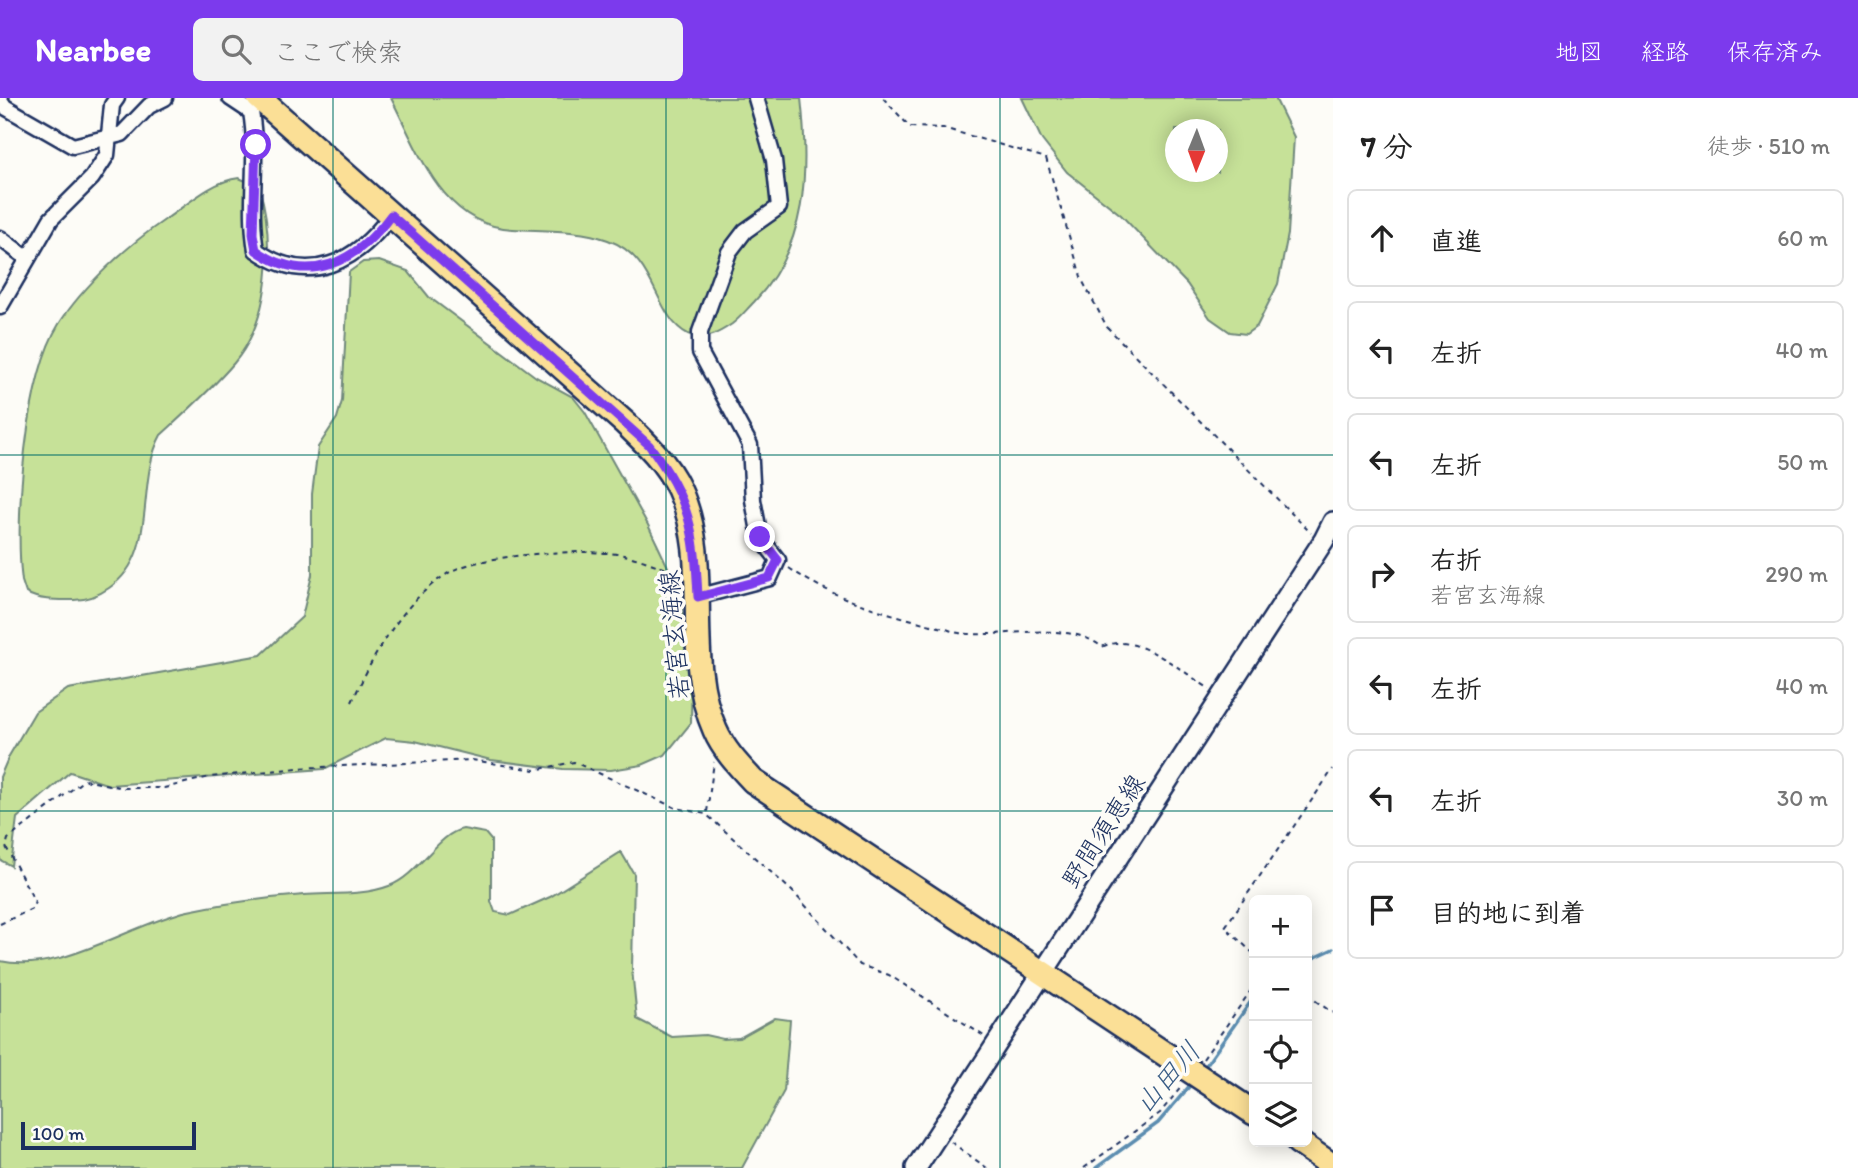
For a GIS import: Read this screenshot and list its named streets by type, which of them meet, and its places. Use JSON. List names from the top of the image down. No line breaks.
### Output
{"streets":{"main road":["若宮玄海線","野間須恵線"]},"crossings":[["若宮玄海線","野間須恵線"]],"water":["山田川"],"scale_bar":"100 m","north":"bottom","page":{"header":"Nearbee","search":"ここで検索","nav":["地図","経路","保存済み"],"heading":["7 分","徒歩 · 510 m"],"list":[["直進","60 m"],["左折","40 m"],["左折","50 m"],["右折","若宮玄海線","290 m"],["左折","40 m"],["左折","30 m"],"目的地に到着"],"map_buttons":["+","−"],"scale":"100 m"}}
